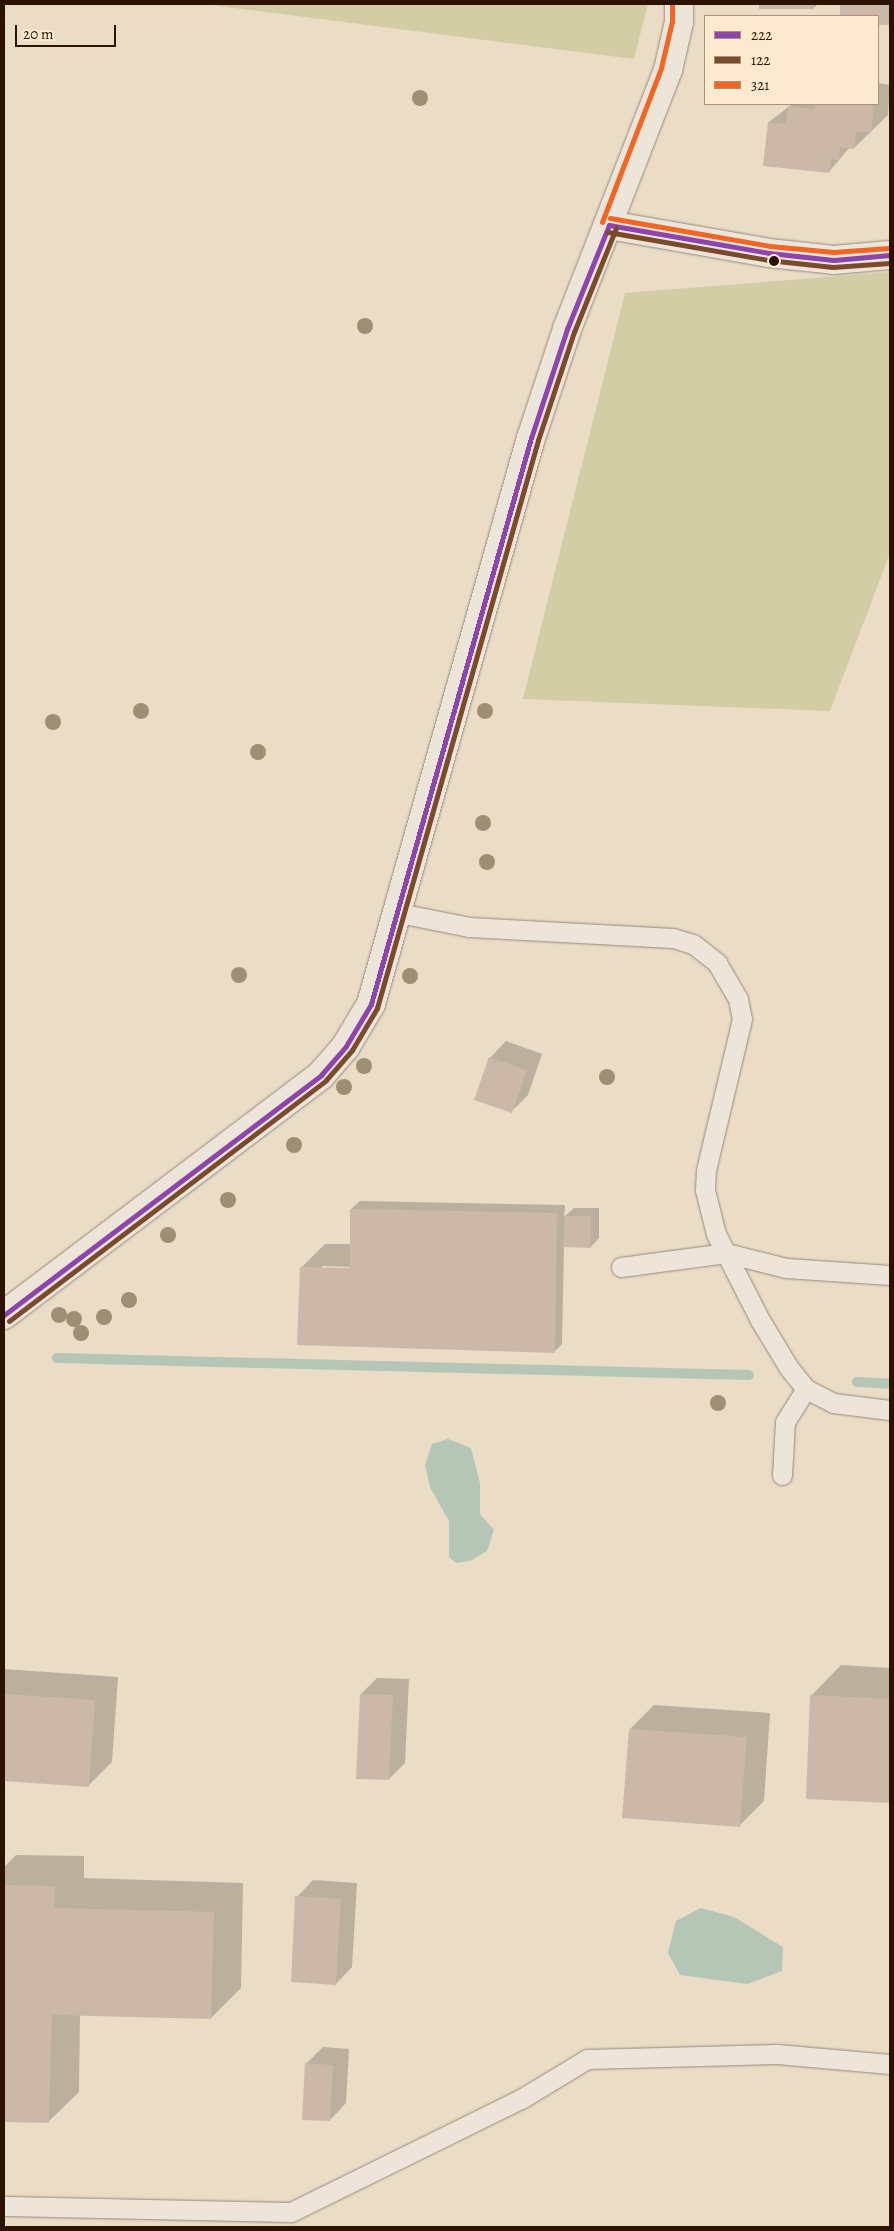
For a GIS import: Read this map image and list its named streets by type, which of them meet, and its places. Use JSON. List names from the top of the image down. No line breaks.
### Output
{"lines":["transit line 321","transit line 222","transit line 122"],"legend":["222","122","321"],"scale_bar":"20 m"}
